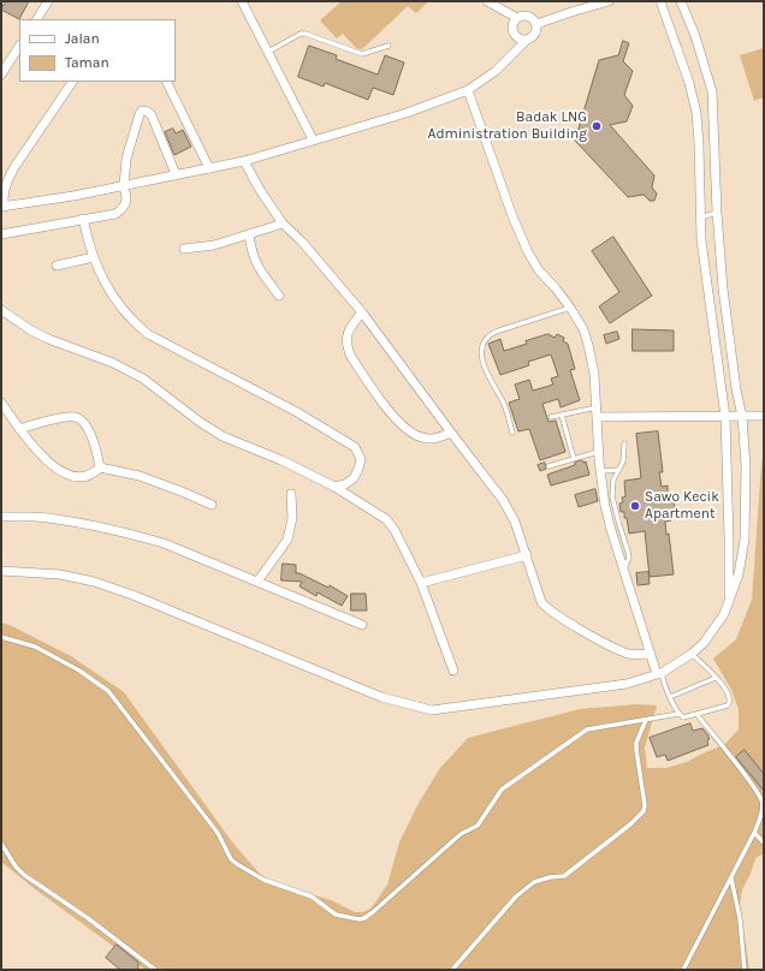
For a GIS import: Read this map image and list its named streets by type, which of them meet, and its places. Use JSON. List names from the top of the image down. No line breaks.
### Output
{"places":["Badak LNG Administration Building","Sawo Kecik Apartment"],"legend":["Jalan","Taman"]}
